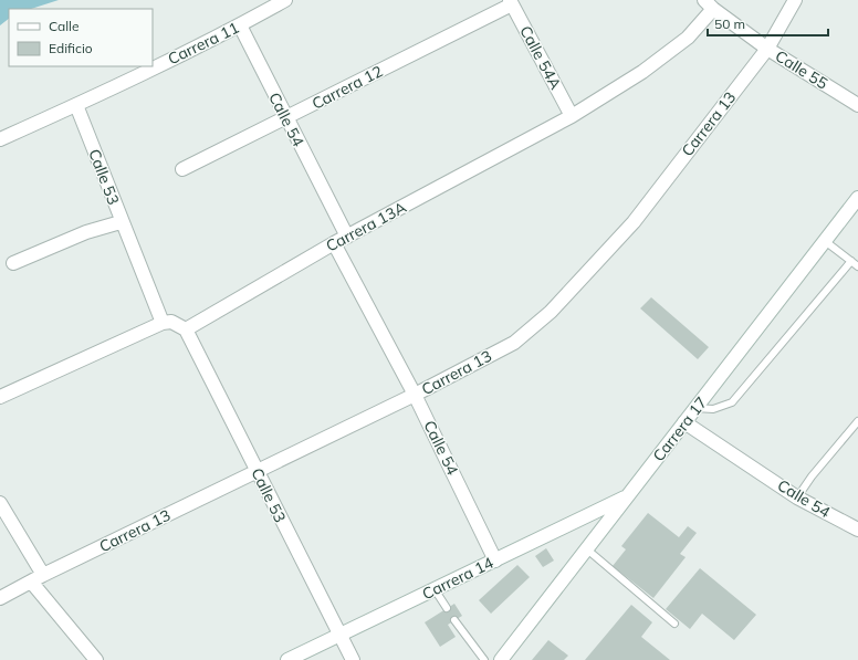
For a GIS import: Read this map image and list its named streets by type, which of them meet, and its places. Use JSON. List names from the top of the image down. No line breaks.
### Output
{"streets":{"street":["Carrera 11","Calle 54A","Calle 55","Carrera 12","Calle 54","Carrera 13","Calle 53","Carrera 13A","Carrera 17","Carrera 14"]},"crossings":[["Carrera 11","Calle 54"],["Carrera 11","Calle 53"],["Calle 54A","Carrera 12"],["Calle 54A","Carrera 13A"],["Calle 55","Carrera 13"],["Calle 55","Carrera 13A"],["Carrera 12","Calle 54"],["Calle 54","Carrera 13"],["Calle 54","Carrera 13A"],["Calle 54","Carrera 17"],["Calle 54","Carrera 14"],["Carrera 13","Calle 53"],["Calle 53","Carrera 13A"],["Calle 53","Carrera 14"],["Carrera 17","Carrera 14"]],"legend":["Calle","Edificio"],"scale_bar":"50 m"}
